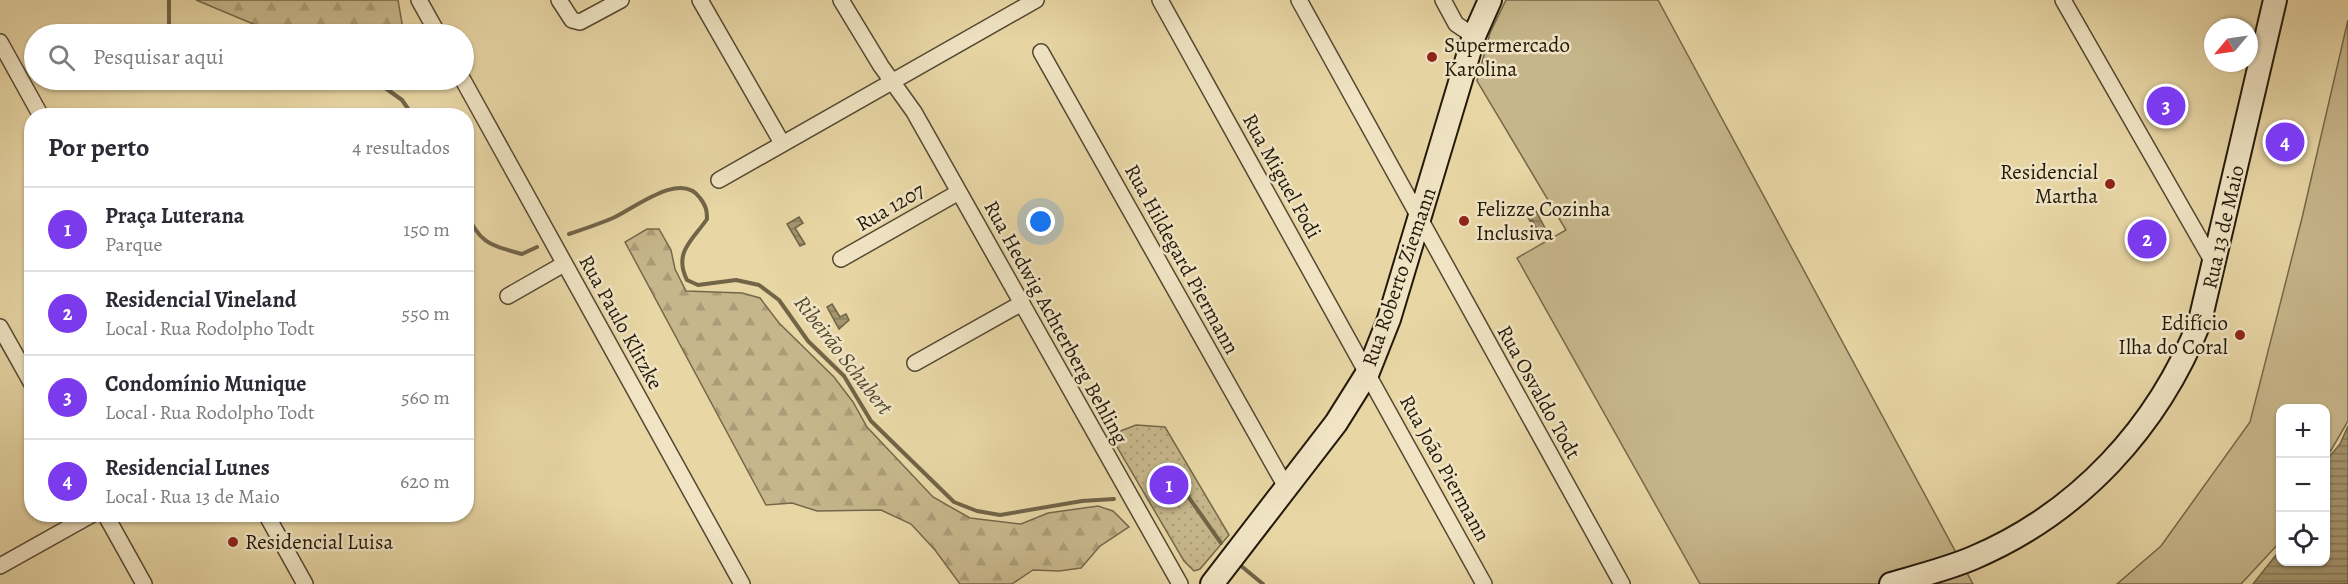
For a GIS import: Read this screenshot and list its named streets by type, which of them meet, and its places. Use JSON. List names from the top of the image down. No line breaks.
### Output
{"streets":{"main road":["Rua 13 de Maio","Rua Roberto Ziemann"],"street":["Rua Miguel Fodi","Rua 1207","Rua Hildegard Piermann","Rua Paulo Klitzke","Rua Hedwig Achterberg Behling","Rua Osvaldo Todt","Rua João Piermann"]},"crossings":[["Rua Miguel Fodi","Rua Roberto Ziemann"],["Rua Miguel Fodi","Rua João Piermann"],["Rua 1207","Rua Hedwig Achterberg Behling"],["Rua Hildegard Piermann","Rua Roberto Ziemann"],["Rua Roberto Ziemann","Rua Osvaldo Todt"],["Rua Roberto Ziemann","Rua João Piermann"]],"water":["Ribeirão Schubert"],"places":["Supermercado Karolina","Residencial Martha","Felizze Cozinha Inclusiva","Edifício Ilha do Coral","Residencial Luisa"],"north":"bottom left","page":{"search":"Pesquisar aqui","pins":["3","4","2","1"],"heading":["Por perto","4 resultados"],"list":[{"mark":"1","name":"Praça Luterana","note":"Parque","value":"150 m"},{"mark":"2","name":"Residencial Vineland","note":"Local · Rua Rodolpho Todt","value":"550 m"},{"mark":"3","name":"Condomínio Munique","note":"Local · Rua Rodolpho Todt","value":"560 m"},{"mark":"4","name":"Residencial Lunes","note":"Local · Rua 13 de Maio","value":"620 m"}],"map_buttons":["+","−"]}}
